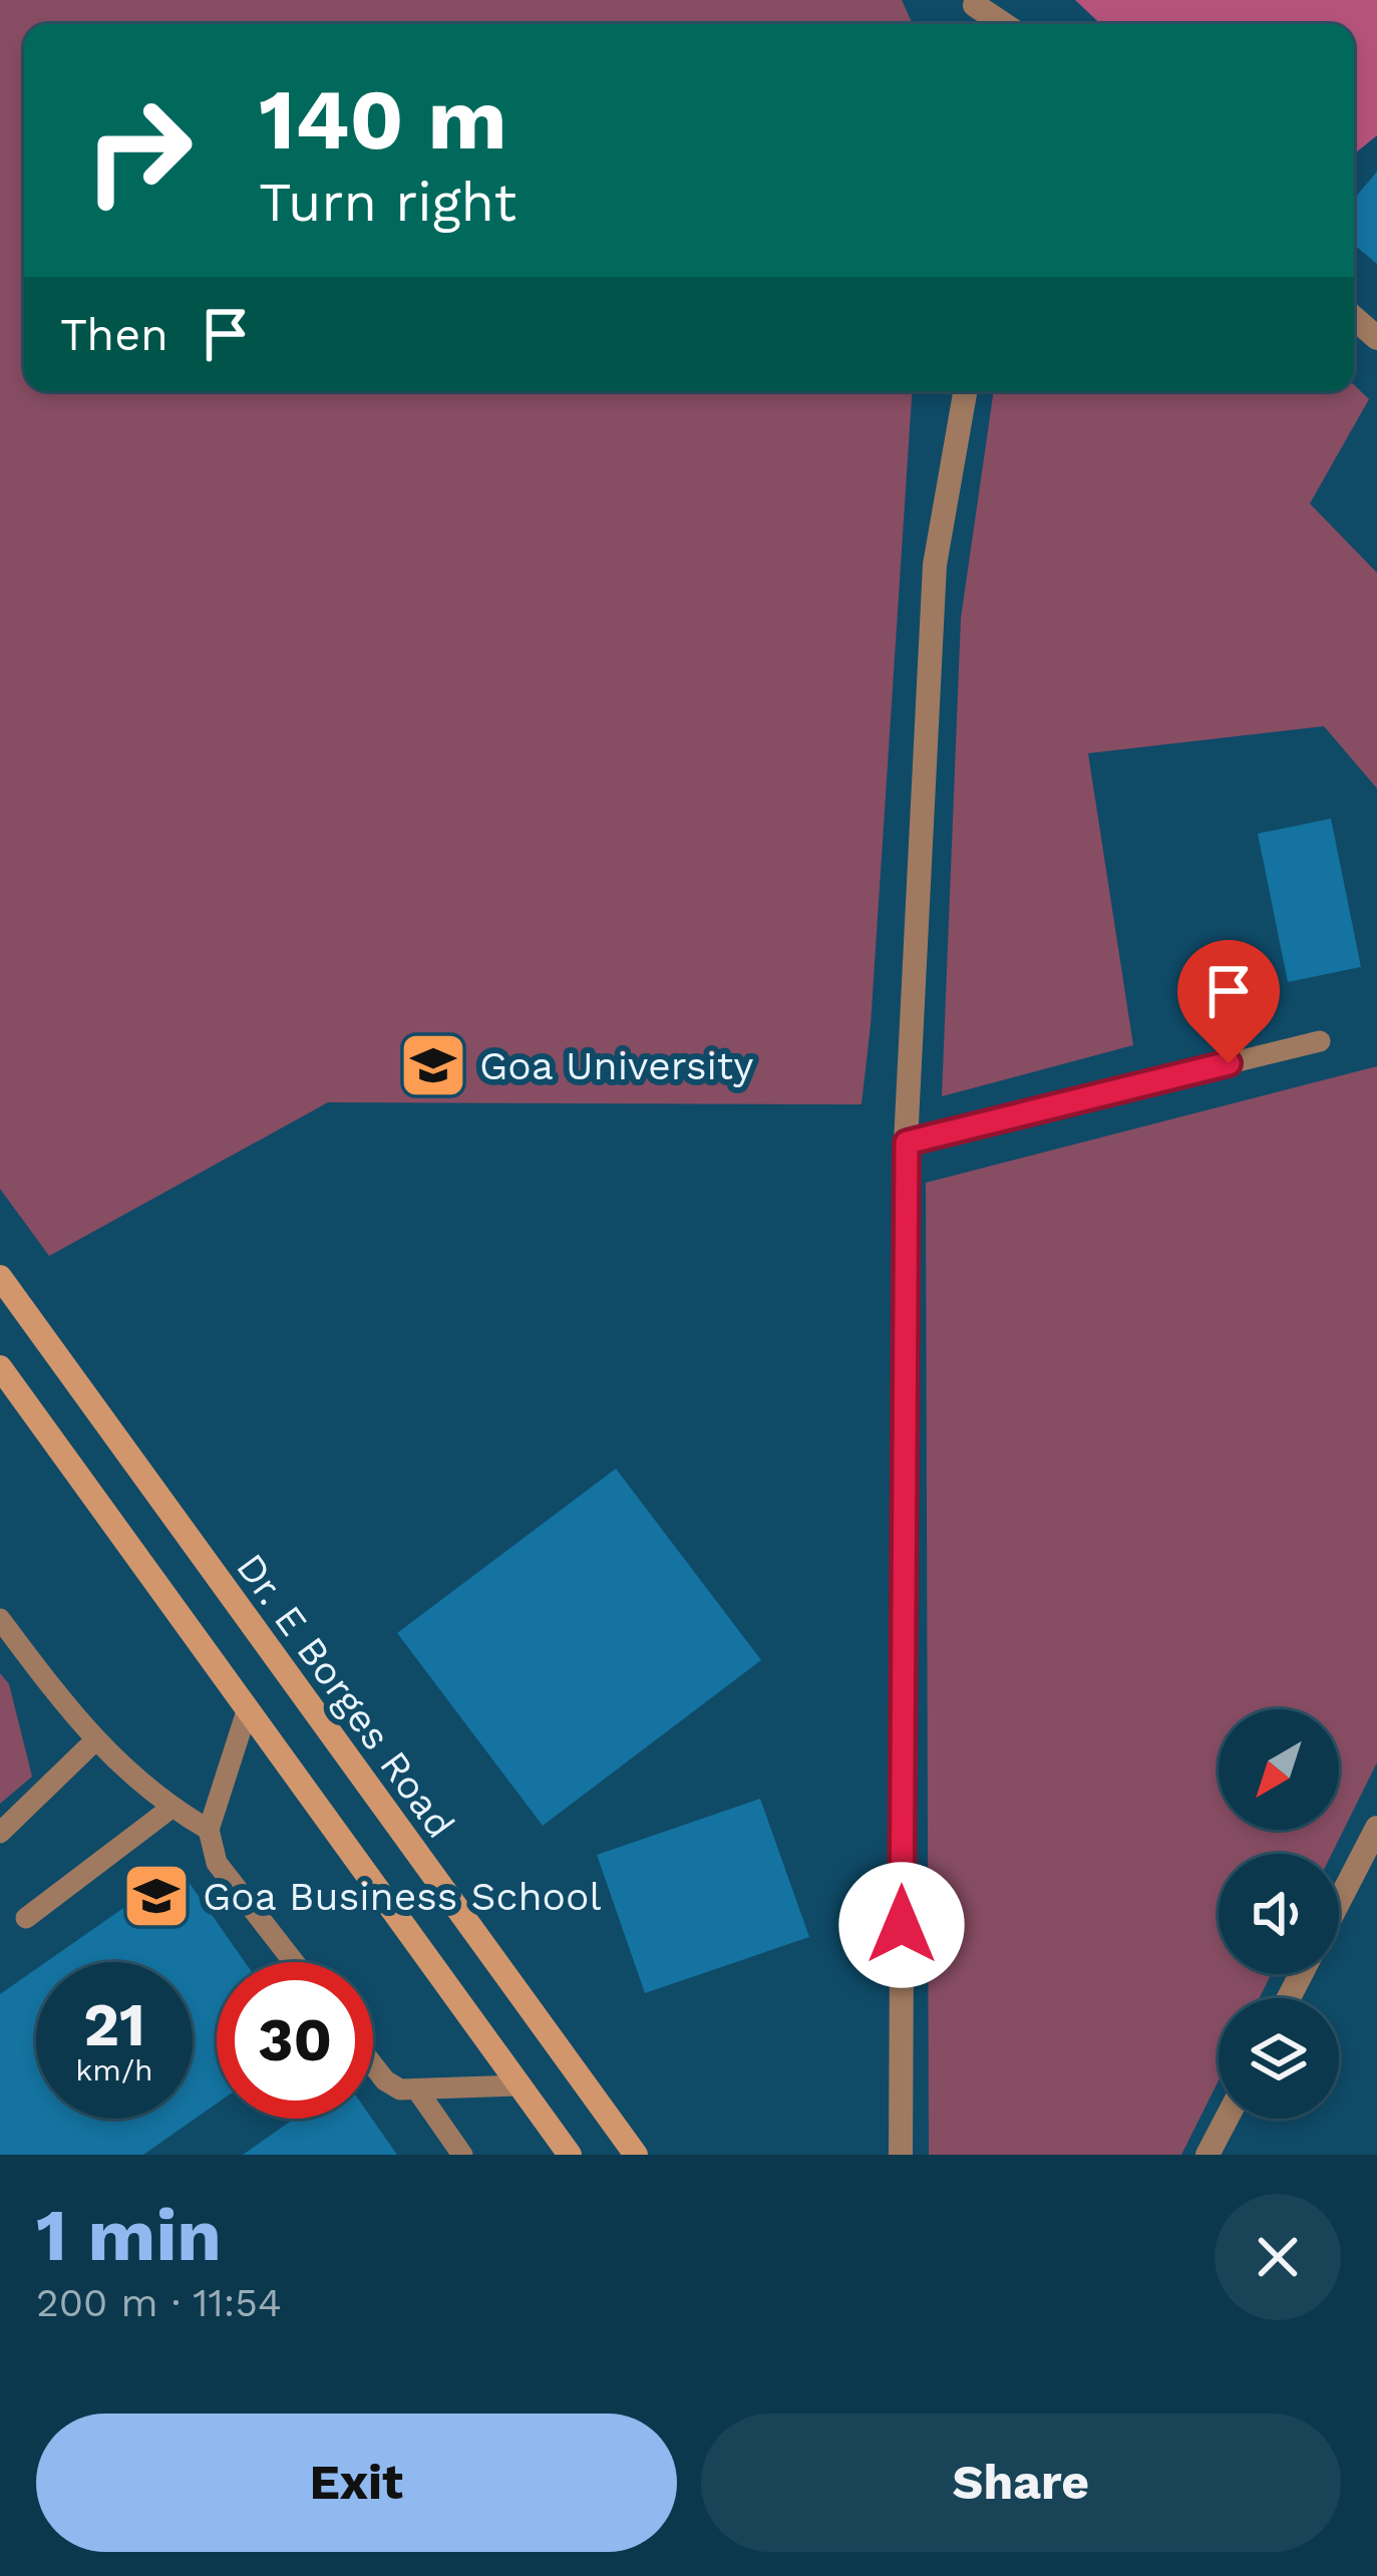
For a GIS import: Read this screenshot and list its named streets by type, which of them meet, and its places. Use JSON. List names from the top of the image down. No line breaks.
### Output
{"streets":{"main road":["Dr. E Borges Road"]},"places":{"school or university":["Goa University","Goa Business School"]},"north":"bottom left","page":{"turn":["140 m","Turn right"],"then":"Then","speed":"21 km/h","limit":"30","heading":["1 min","200 m · 11:54"],"buttons":["Exit","Share"]}}
